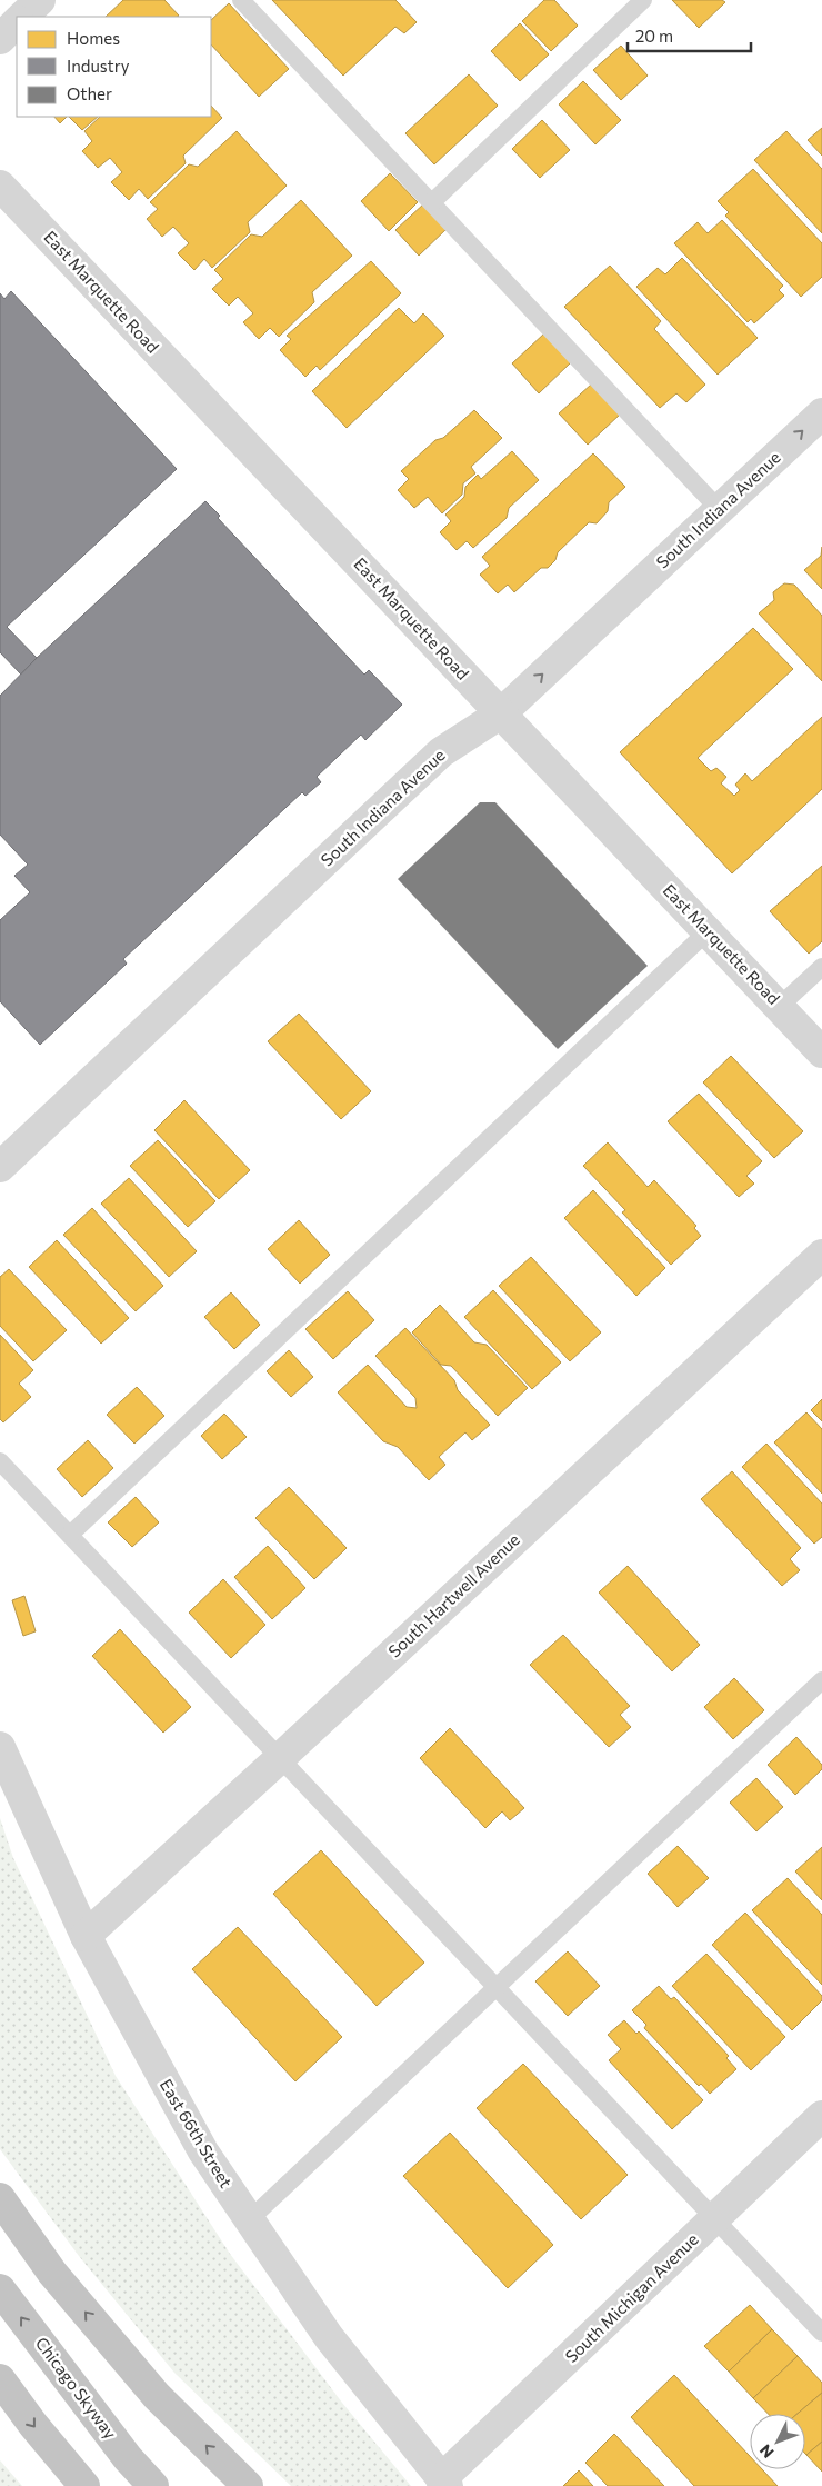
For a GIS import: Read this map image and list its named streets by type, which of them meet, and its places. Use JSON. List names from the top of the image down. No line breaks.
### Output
{"streets":{"highway":["Chicago Skyway"],"street":["East Marquette Road","South Indiana Avenue","South Hartwell Avenue","East 66th Street","South Michigan Avenue"]},"crossings":[["East Marquette Road","South Indiana Avenue"],["South Hartwell Avenue","East 66th Street"],["East 66th Street","South Michigan Avenue"]],"one_way":["South Indiana Avenue"],"legend":["Homes","Industry","Other"],"scale_bar":"20 m","north":"bottom left"}
